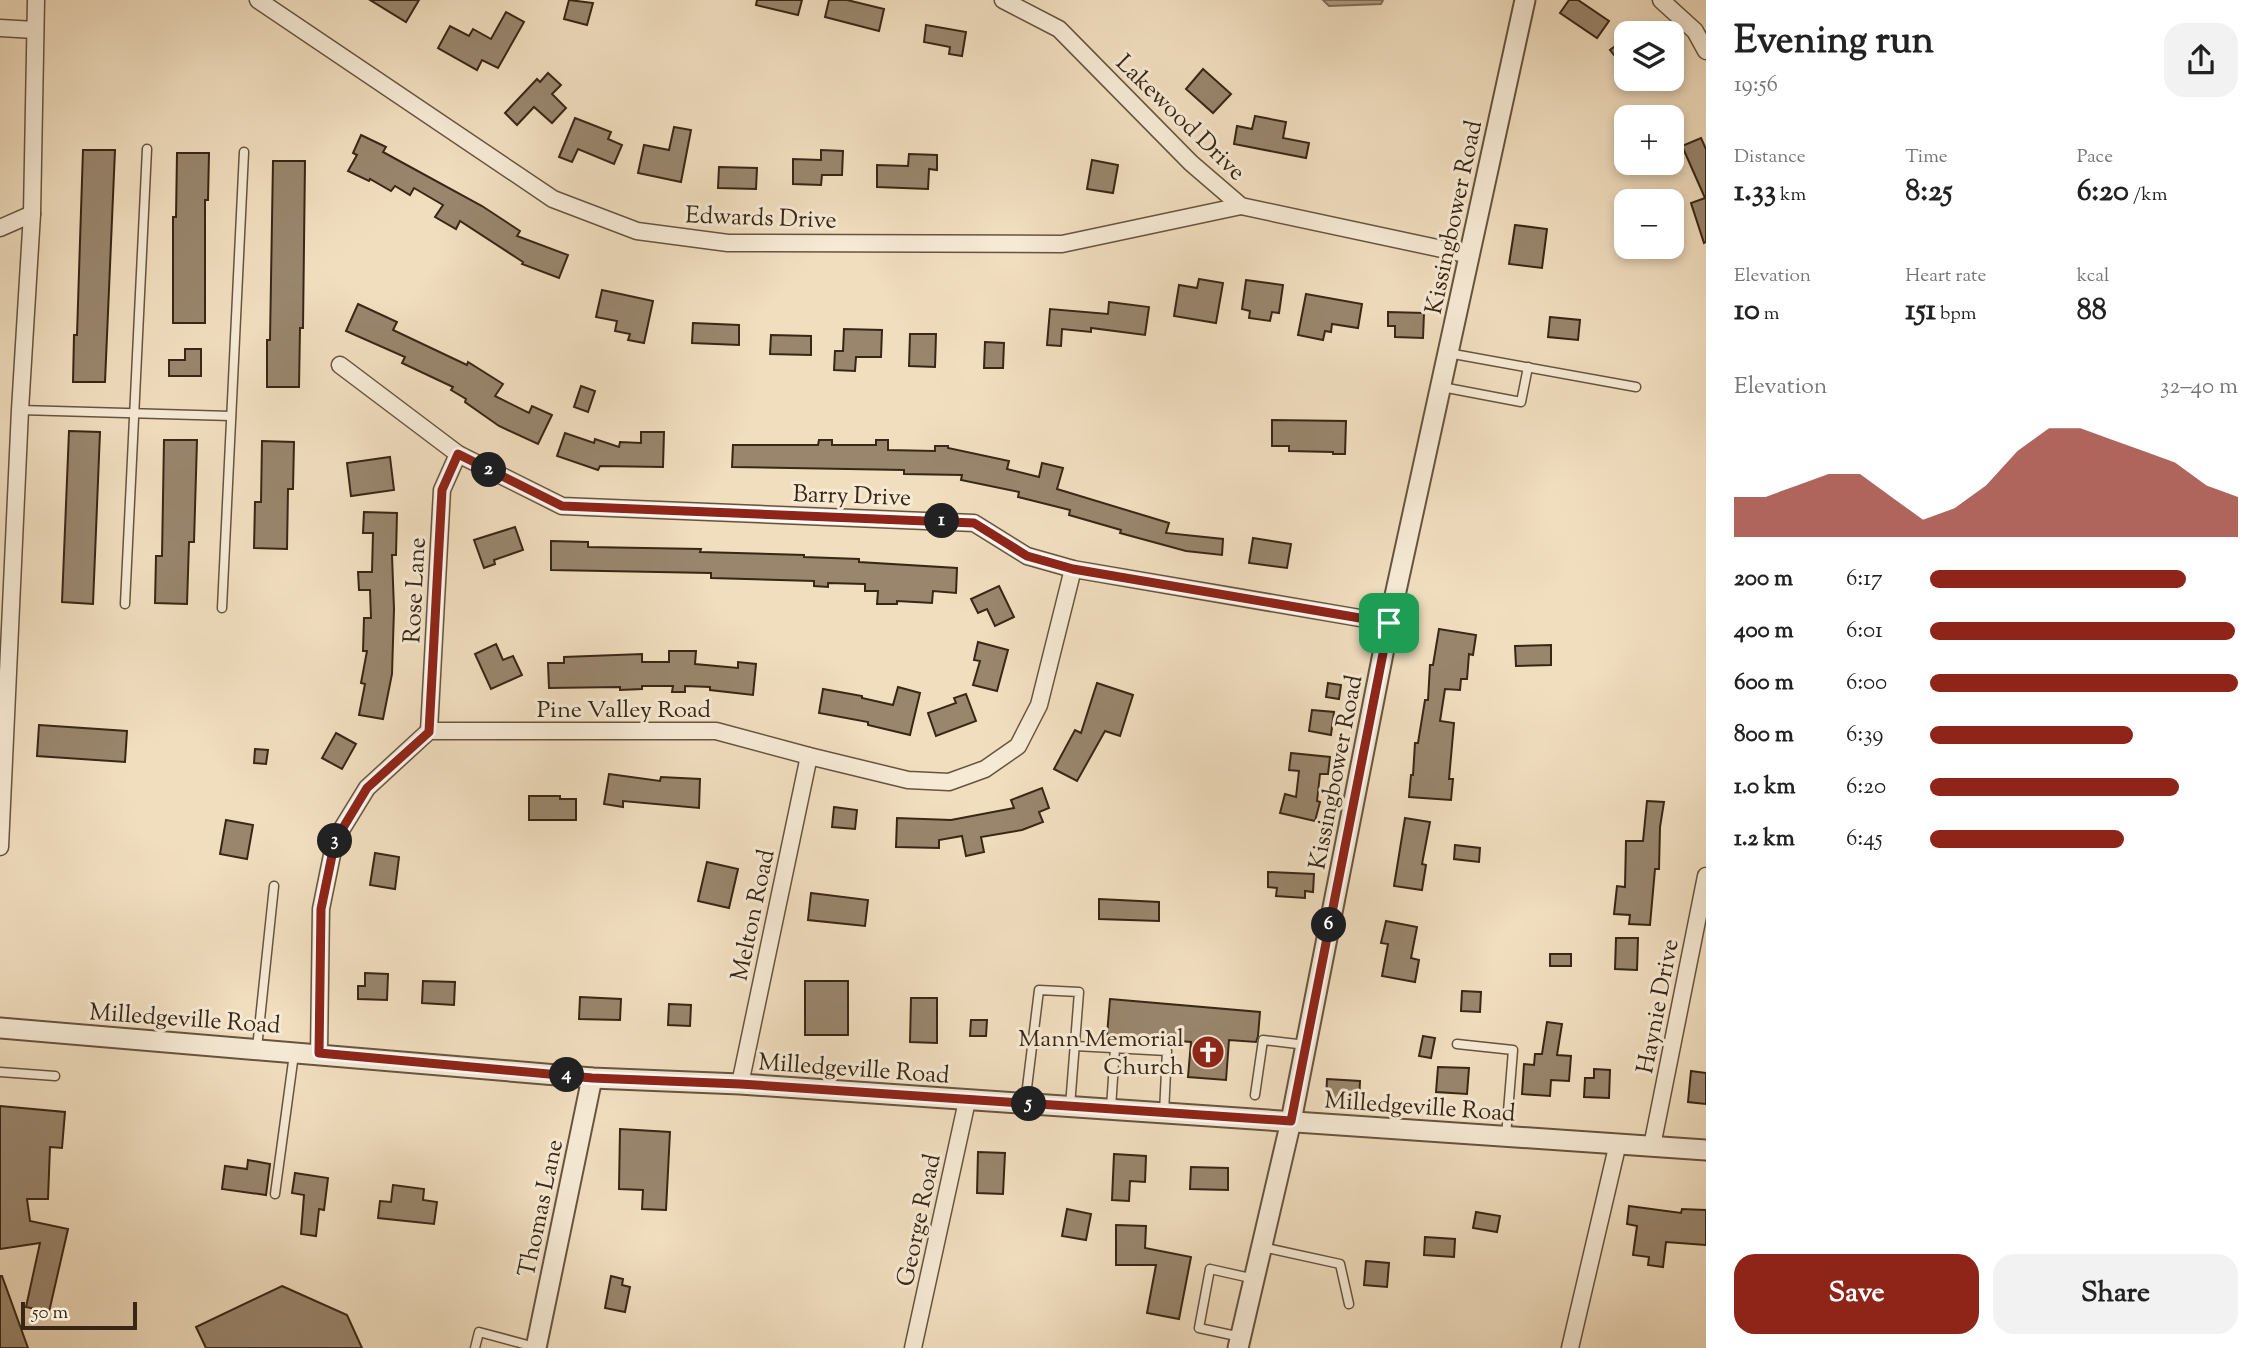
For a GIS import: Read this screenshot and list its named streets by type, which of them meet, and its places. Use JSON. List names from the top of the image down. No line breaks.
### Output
{"streets":{"street":["Lakewood Drive","Edwards Drive","Kissingbower Road","Barry Drive","Rose Lane","Pine Valley Road","Melton Road","Haynie Drive","Milledgeville Road","Thomas Lane","George Road"]},"crossings":[["Lakewood Drive","Edwards Drive"],["Lakewood Drive","Kissingbower Road"],["Kissingbower Road","Barry Drive"],["Kissingbower Road","Milledgeville Road"],["Barry Drive","Rose Lane"],["Barry Drive","Pine Valley Road"],["Rose Lane","Pine Valley Road"],["Pine Valley Road","Melton Road"],["Melton Road","Milledgeville Road"],["Haynie Drive","Milledgeville Road"],["Milledgeville Road","Thomas Lane"],["Milledgeville Road","George Road"]],"places":{"church":["Mann Memorial Church"]},"scale_bar":"50 m","page":{"heading":["Evening run","19:56"],"map_buttons":["+","−"],"stats":[["Distance","1.33 km"],["Time","8:25"],["Pace","6:20 /km"],["Elevation","10 m"],["Heart rate","151 bpm"],["kcal","88"]],"chart":["Elevation","32–40 m"],"pins":["2","1","3","6","4","5"],"list":[{"name":"200 m","note":"6:17"},{"name":"400 m","note":"6:01"},{"name":"600 m","note":"6:00"},{"name":"800 m","note":"6:39"},{"name":"1.0 km","note":"6:20"},{"name":"1.2 km","note":"6:45"}],"buttons":["Save","Share"],"scale":"50 m"}}
